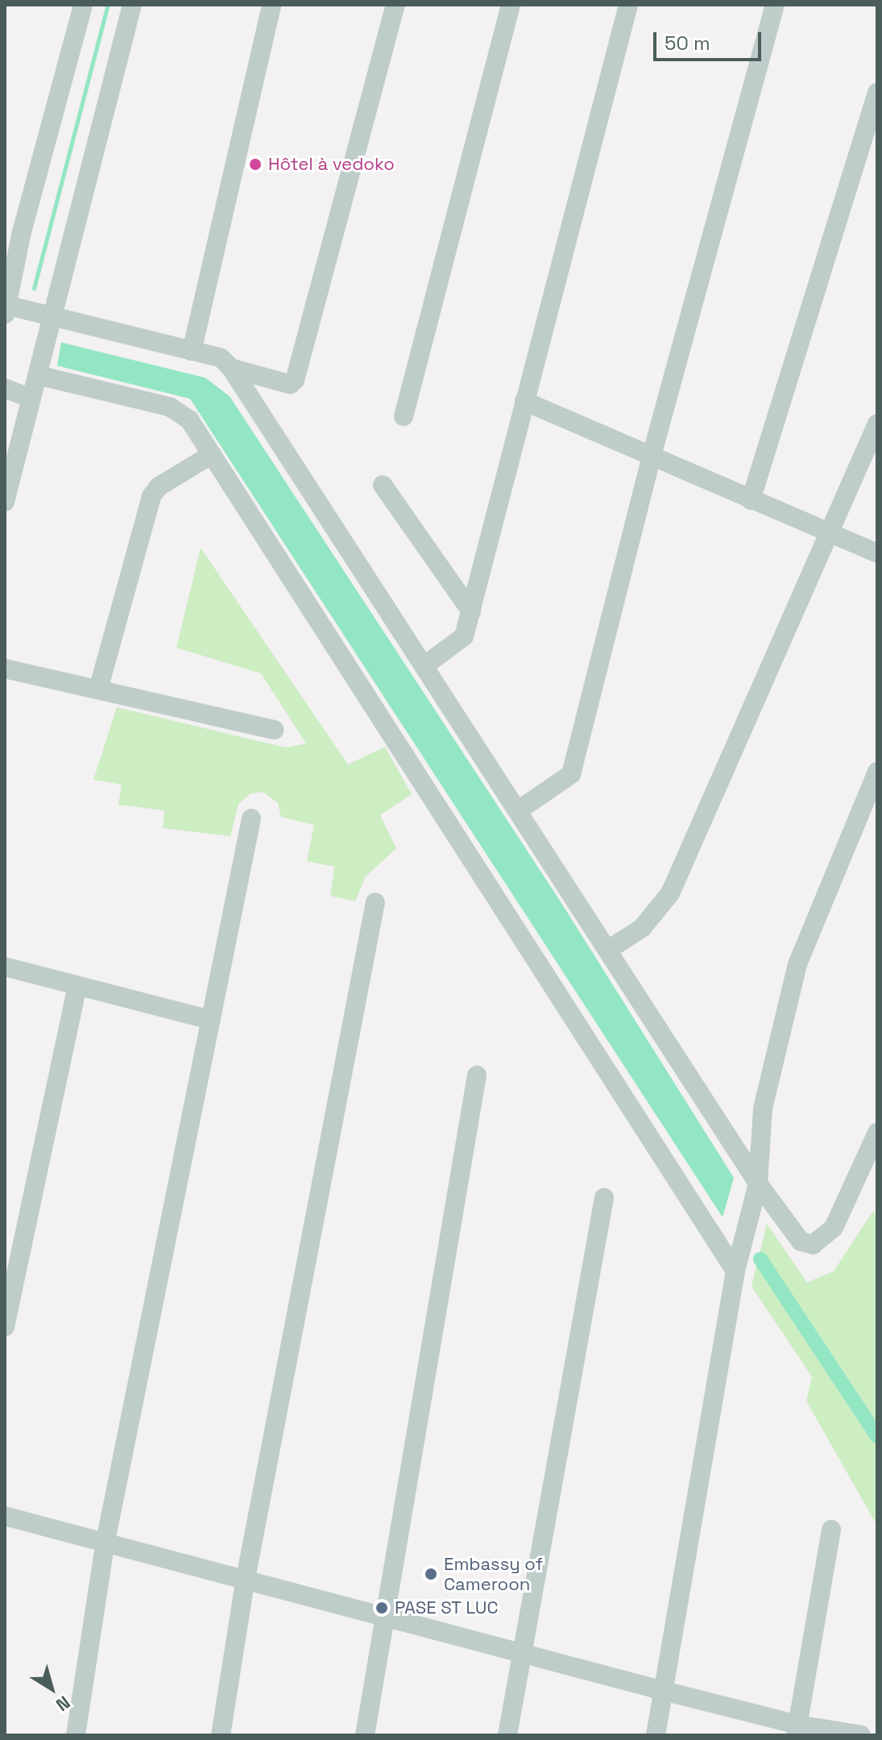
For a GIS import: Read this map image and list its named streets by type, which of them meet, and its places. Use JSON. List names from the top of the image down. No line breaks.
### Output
{"places":["Hôtel à vedoko","Embassy of Cameroon","PASE ST LUC"],"scale_bar":"50 m","north":"bottom right"}
